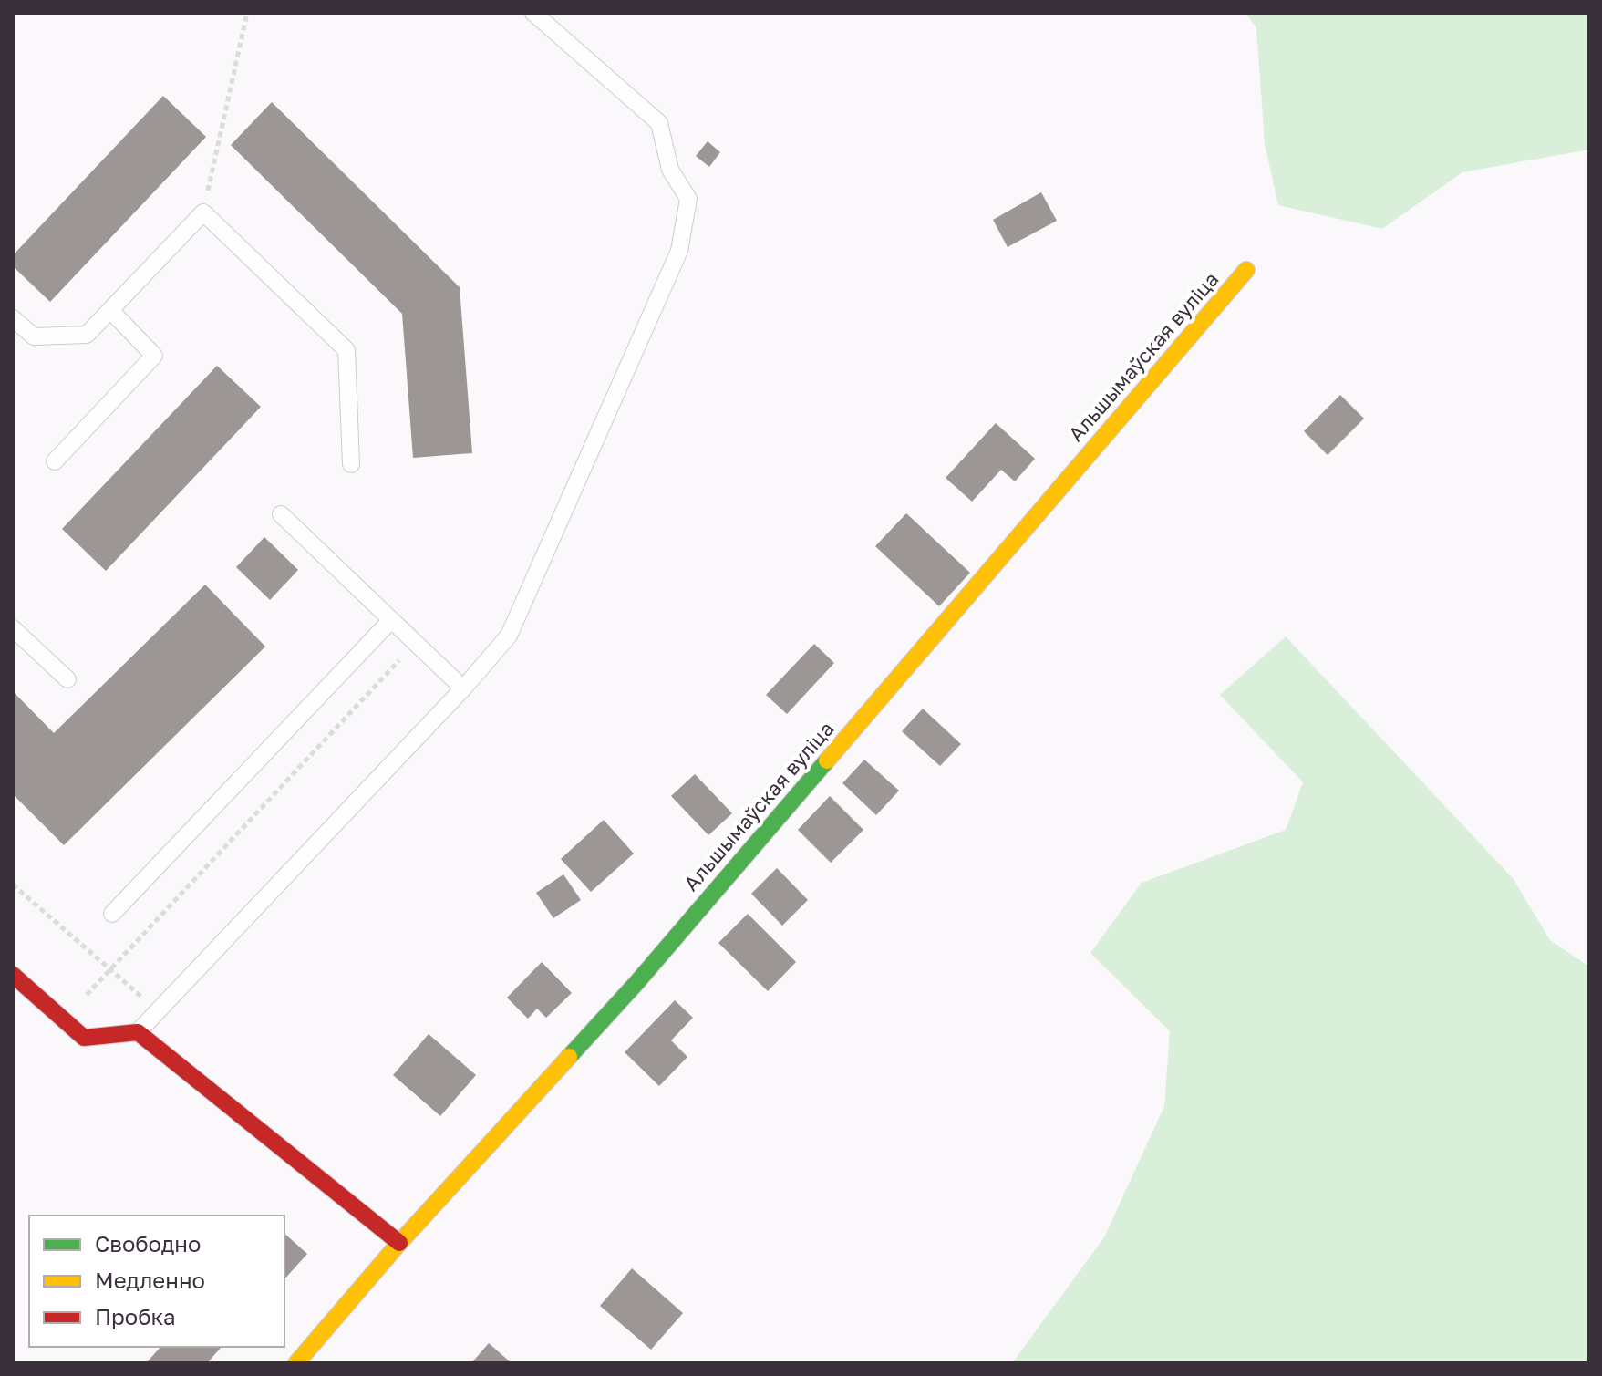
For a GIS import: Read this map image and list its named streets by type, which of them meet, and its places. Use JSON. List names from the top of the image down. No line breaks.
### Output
{"streets":{"street":["Альшымаўская вуліца"]},"legend":["Свободно","Медленно","Пробка"]}
